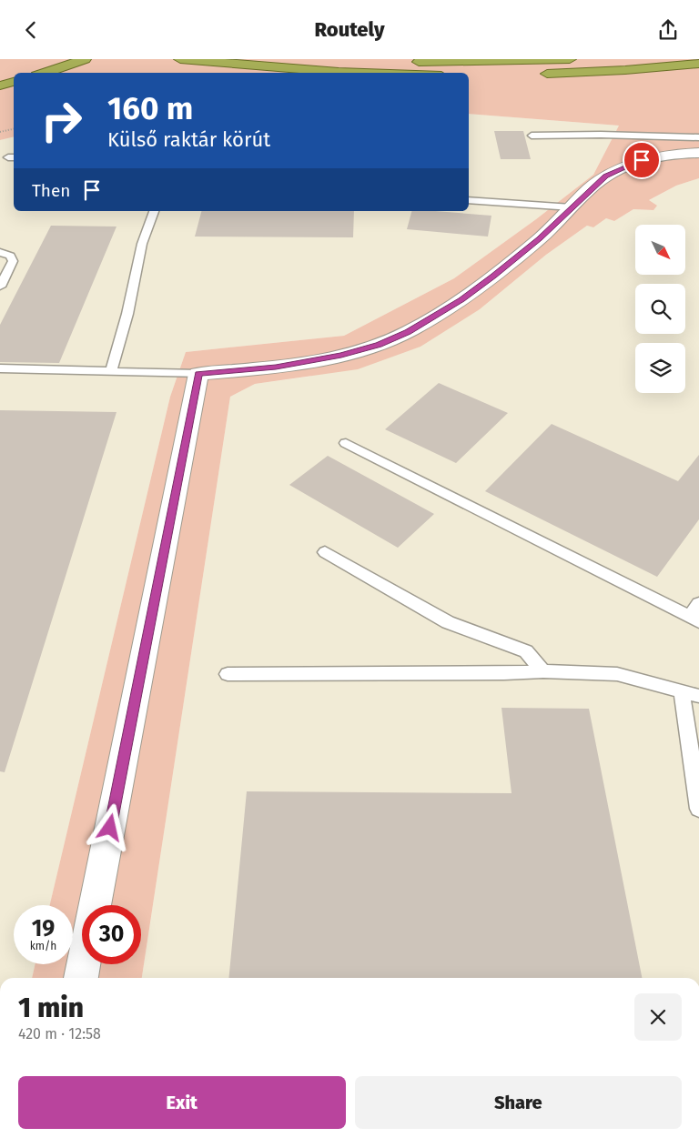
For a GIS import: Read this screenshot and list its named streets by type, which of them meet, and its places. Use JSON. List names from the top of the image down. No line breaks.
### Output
{"north":"bottom right","page":{"header":"Routely","turn":["160 m","Külső raktár körút"],"then":"Then","speed":"19 km/h","limit":"30","heading":["1 min","420 m · 12:58"],"buttons":["Exit","Share"]}}
